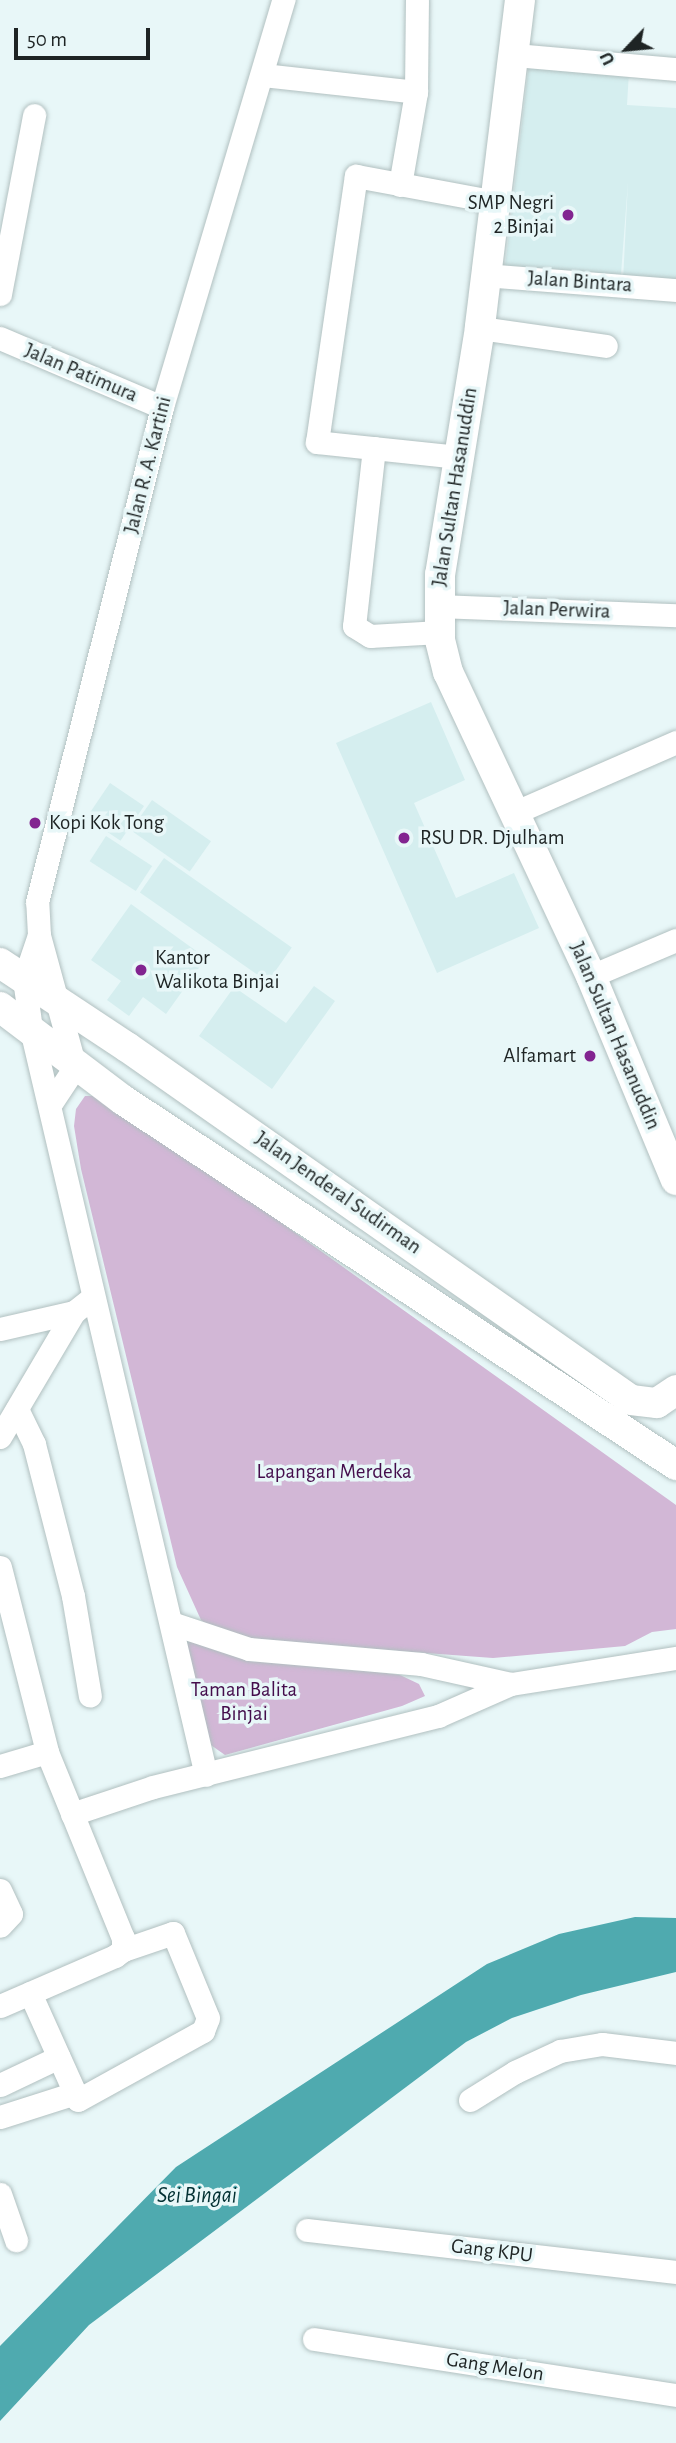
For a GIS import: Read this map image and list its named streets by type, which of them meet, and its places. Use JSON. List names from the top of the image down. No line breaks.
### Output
{"streets":{"main road":["Jalan Sultan Hasanuddin","Jalan Jenderal Sudirman"],"street":["Jalan Bintara","Jalan Patimura","Jalan R. A. Kartini","Jalan Perwira","Gang KPU","Gang Melon"]},"crossings":[["Jalan Bintara","Jalan Sultan Hasanuddin"],["Jalan Patimura","Jalan R. A. Kartini"],["Jalan R. A. Kartini","Jalan Jenderal Sudirman"],["Jalan Sultan Hasanuddin","Jalan Perwira"]],"water":["Sei Bingai"],"parks":["Lapangan Merdeka","Taman Balita Binjai"],"places":["SMP Negri 2 Binjai","Kopi Kok Tong","RSU DR. Djulham","Kantor Walikota Binjai","Alfamart"],"scale_bar":"50 m","north":"bottom left"}
